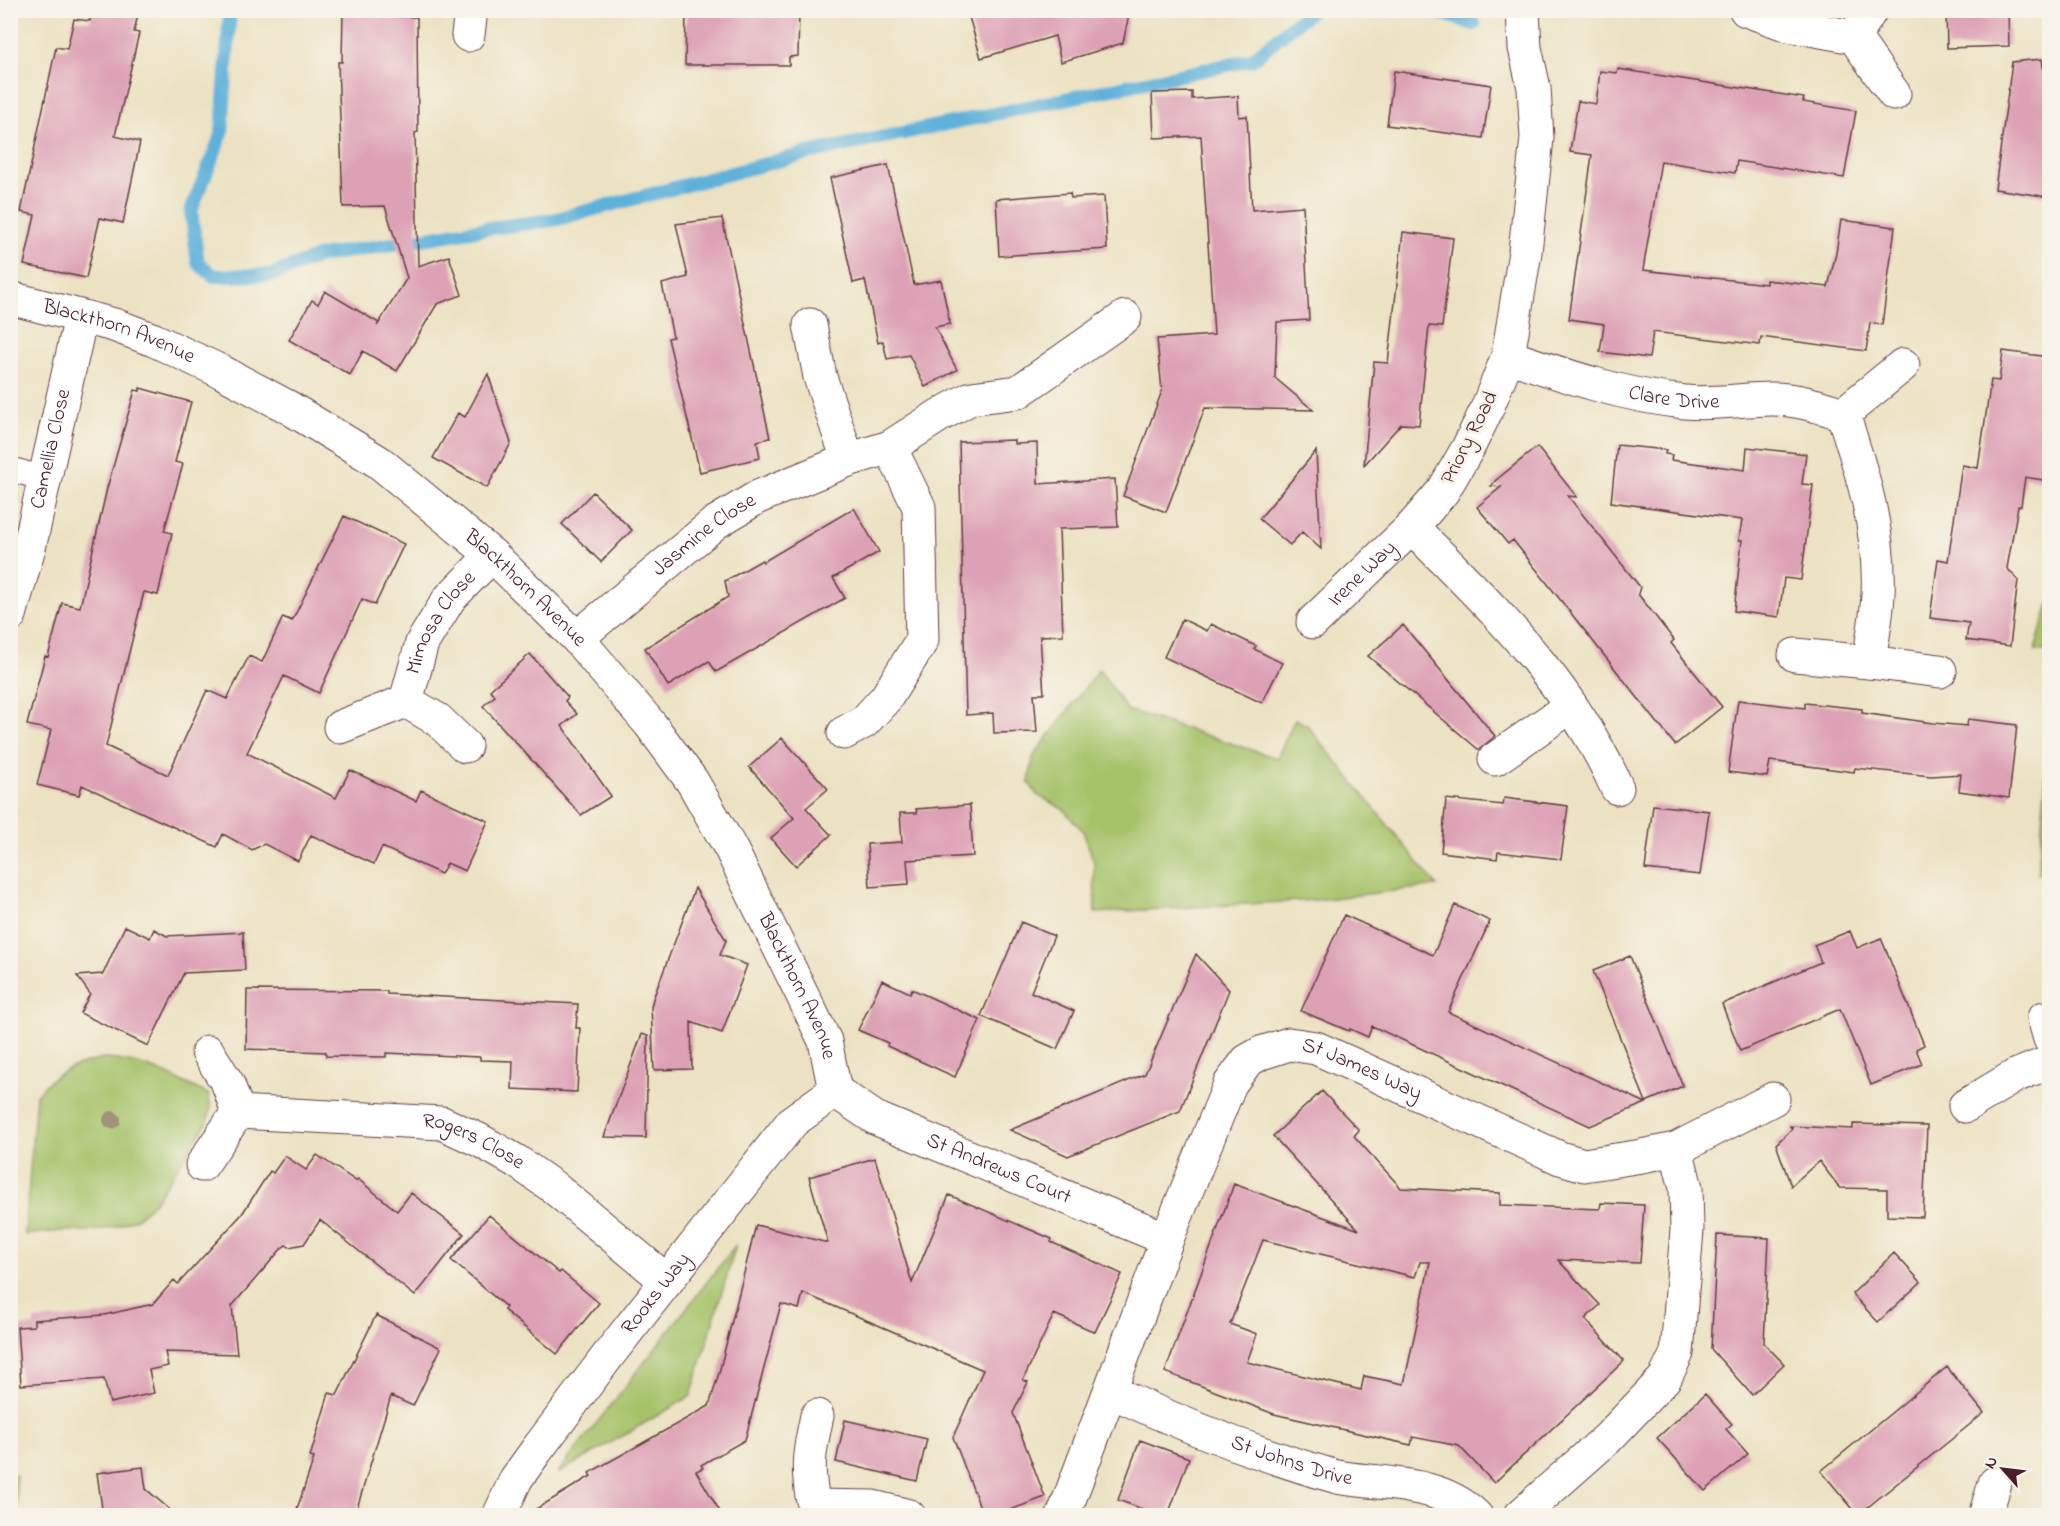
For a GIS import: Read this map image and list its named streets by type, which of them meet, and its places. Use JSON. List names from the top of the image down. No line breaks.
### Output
{"streets":{"street":["Blackthorn Avenue","Clare Drive","Priory Road","Camellia Close","Jasmine Close","Irene Way","Mimosa Close","St James Way","Rogers Close","St Andrews Court","Rooks Way","St Johns Drive"]},"crossings":[["Blackthorn Avenue","Camellia Close"],["Blackthorn Avenue","Jasmine Close"],["Blackthorn Avenue","Mimosa Close"],["Blackthorn Avenue","St Andrews Court"],["Blackthorn Avenue","Rooks Way"],["Clare Drive","Priory Road"],["Priory Road","Irene Way"],["St James Way","St Andrews Court"],["St James Way","St Johns Drive"],["Rogers Close","Rooks Way"],["St Andrews Court","Rooks Way"]],"north":"top left"}
